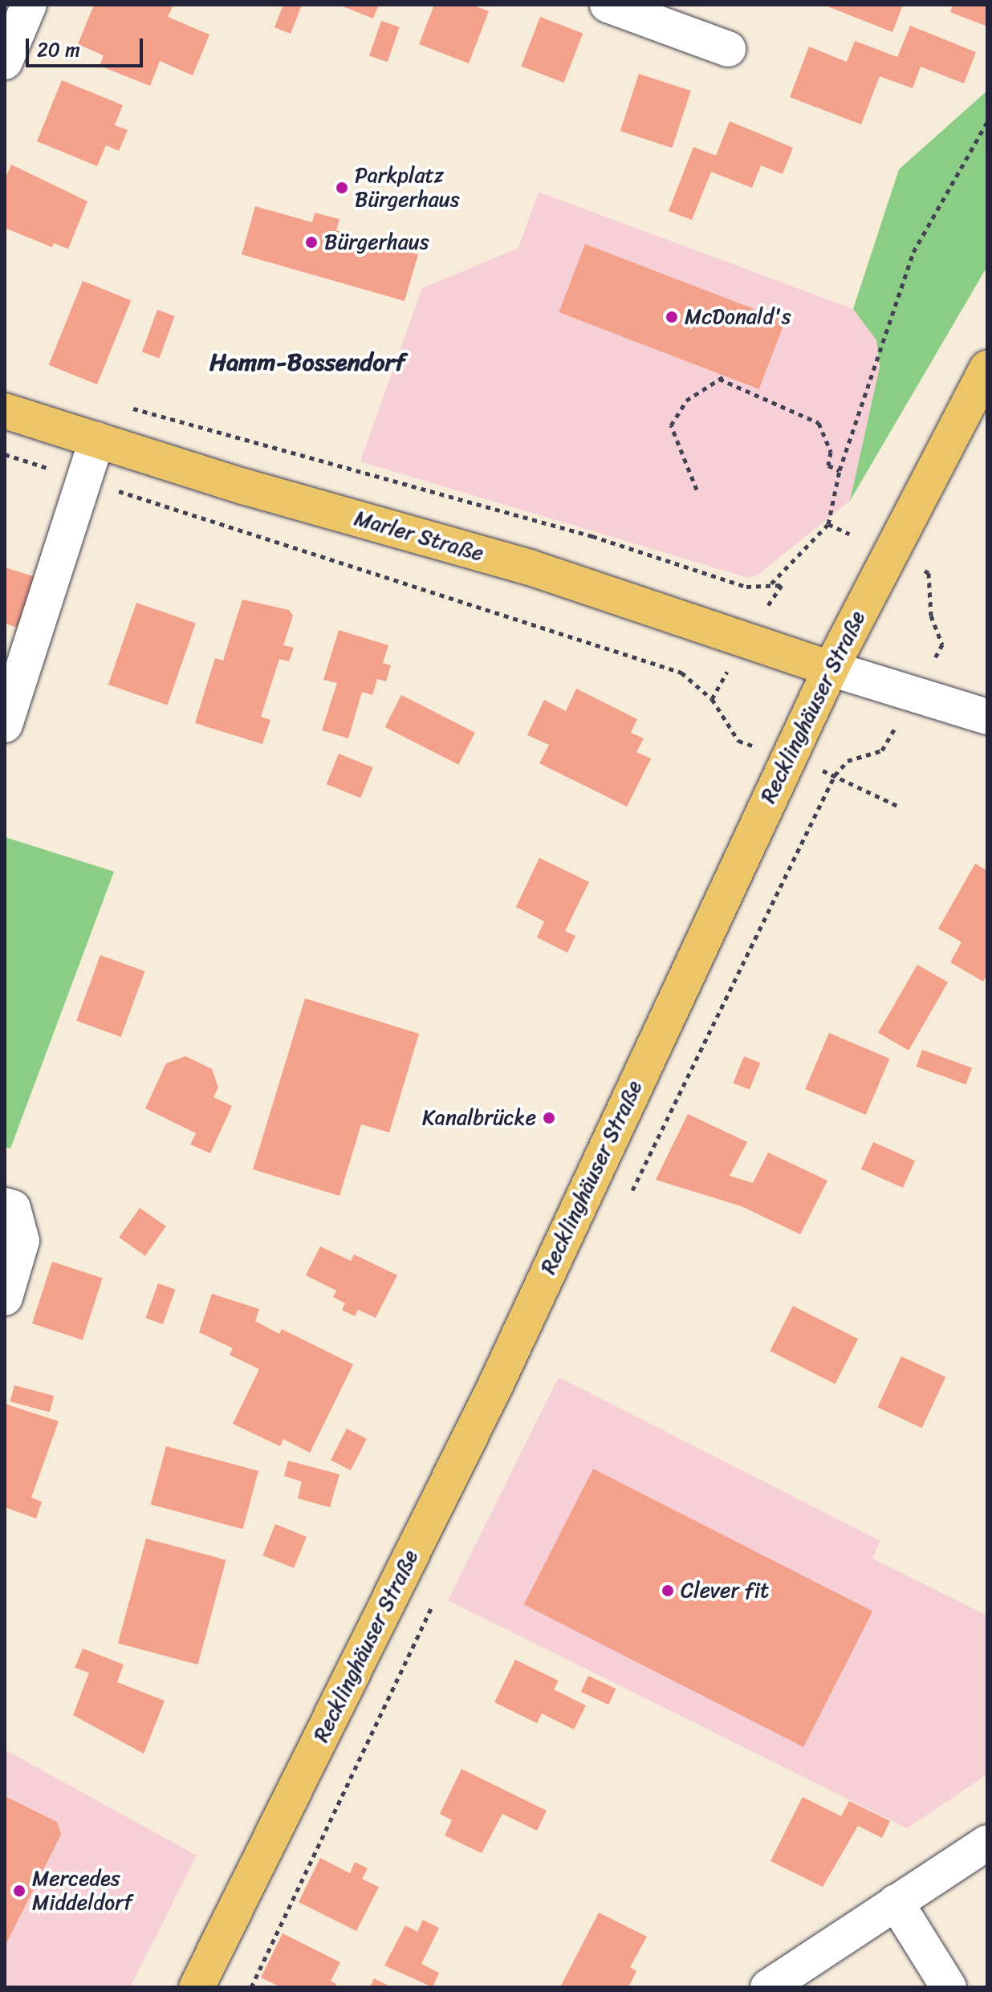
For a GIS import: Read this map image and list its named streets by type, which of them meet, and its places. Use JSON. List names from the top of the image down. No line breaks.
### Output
{"streets":{"main road":["Marler Straße","Recklinghäuser Straße"]},"crossings":[["Marler Straße","Recklinghäuser Straße"]],"districts":["Hamm-Bossendorf"],"places":["Parkplatz Bürgerhaus","Bürgerhaus","McDonald's","Kanalbrücke","Clever fit","Mercedes Middeldorf"],"scale_bar":"20 m"}
